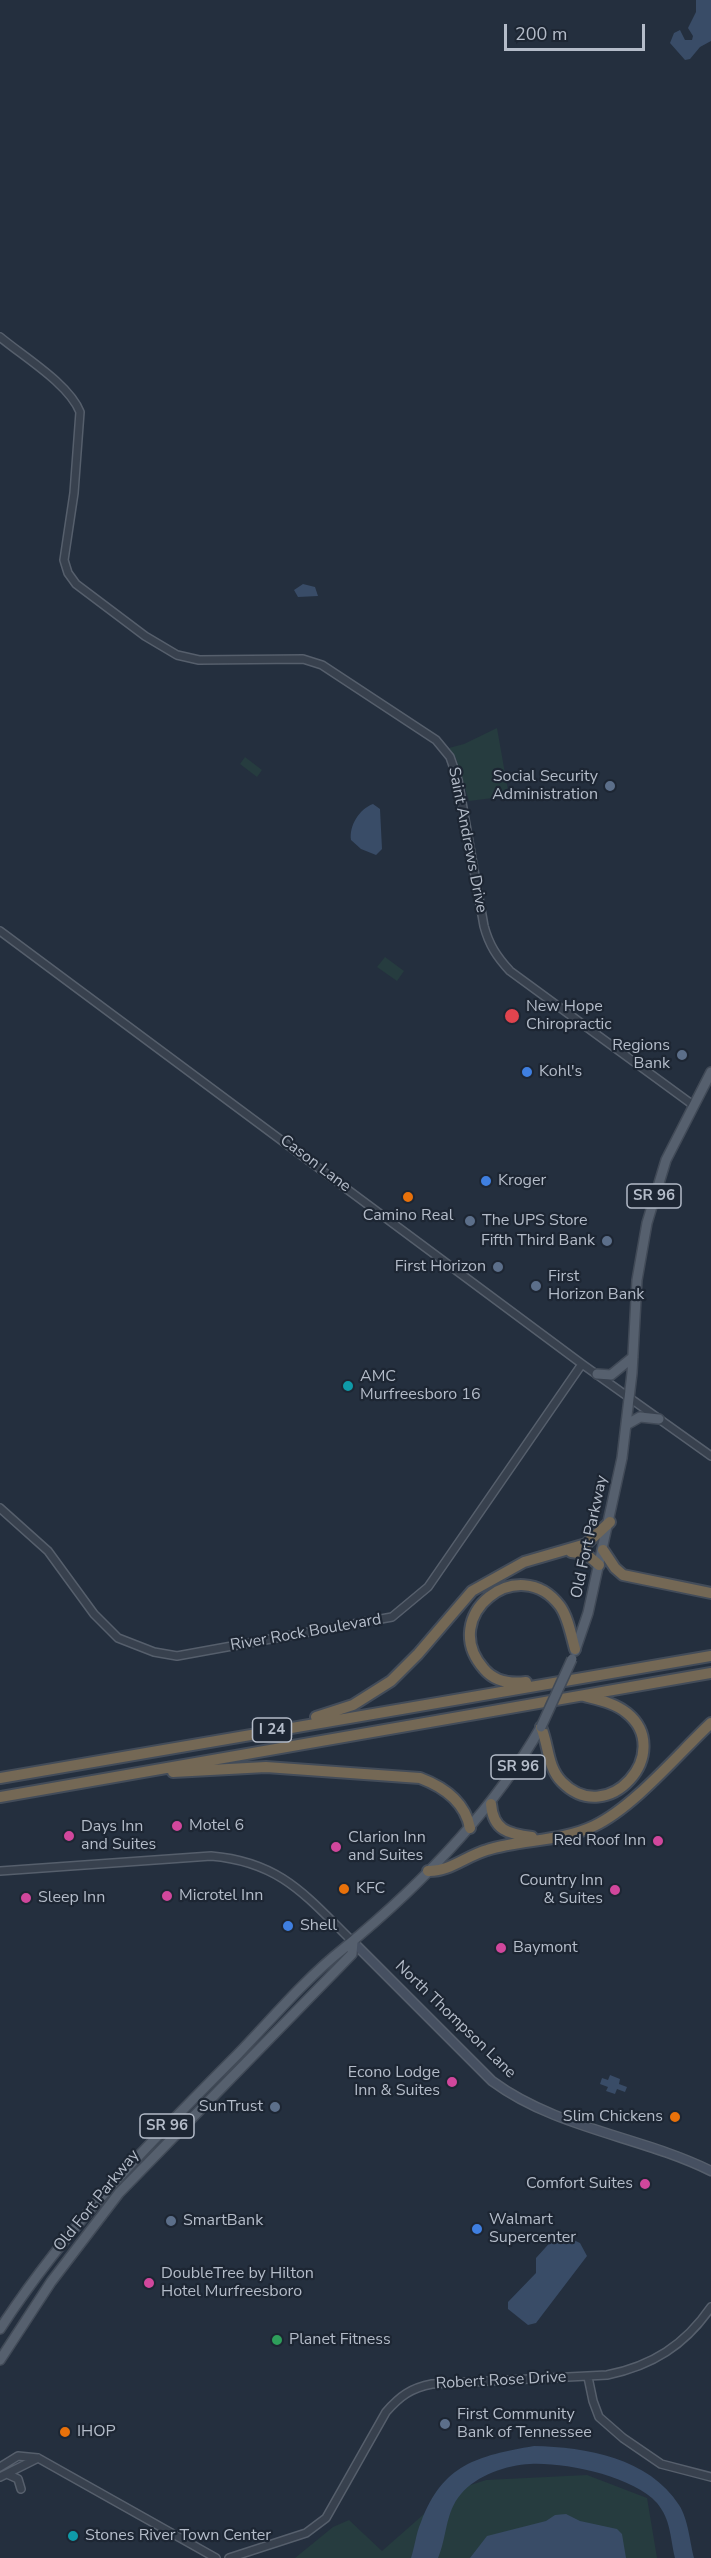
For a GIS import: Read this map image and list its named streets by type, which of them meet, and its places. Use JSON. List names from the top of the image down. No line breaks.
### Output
{"streets":{"highway":["I 24"],"main road":["SR 96","Old Fort Parkway","North Thompson Lane"],"street":["Saint Andrews Drive","Cason Lane","River Rock Boulevard","Robert Rose Drive"]},"crossings":[["Saint Andrews Drive","Old Fort Parkway"],["Cason Lane","Old Fort Parkway"],["Cason Lane","River Rock Boulevard"],["Old Fort Parkway","North Thompson Lane"]],"places":["Social Security Administration","New Hope Chiropractic","Regions Bank","Kohl's","Kroger","Camino Real","The UPS Store","Fifth Third Bank","First Horizon","First Horizon Bank","AMC Murfreesboro 16","Motel 6","Days Inn and Suites","Red Roof Inn","Clarion Inn and Suites","KFC","Country Inn & Suites","Microtel Inn","Sleep Inn","Shell","Baymont","Econo Lodge Inn & Suites","SunTrust","Slim Chickens","Comfort Suites","SmartBank","Walmart Supercenter","DoubleTree by Hilton Hotel Murfreesboro","Planet Fitness","First Community Bank of Tennessee","IHOP","Stones River Town Center"],"scale_bar":"200 m"}
